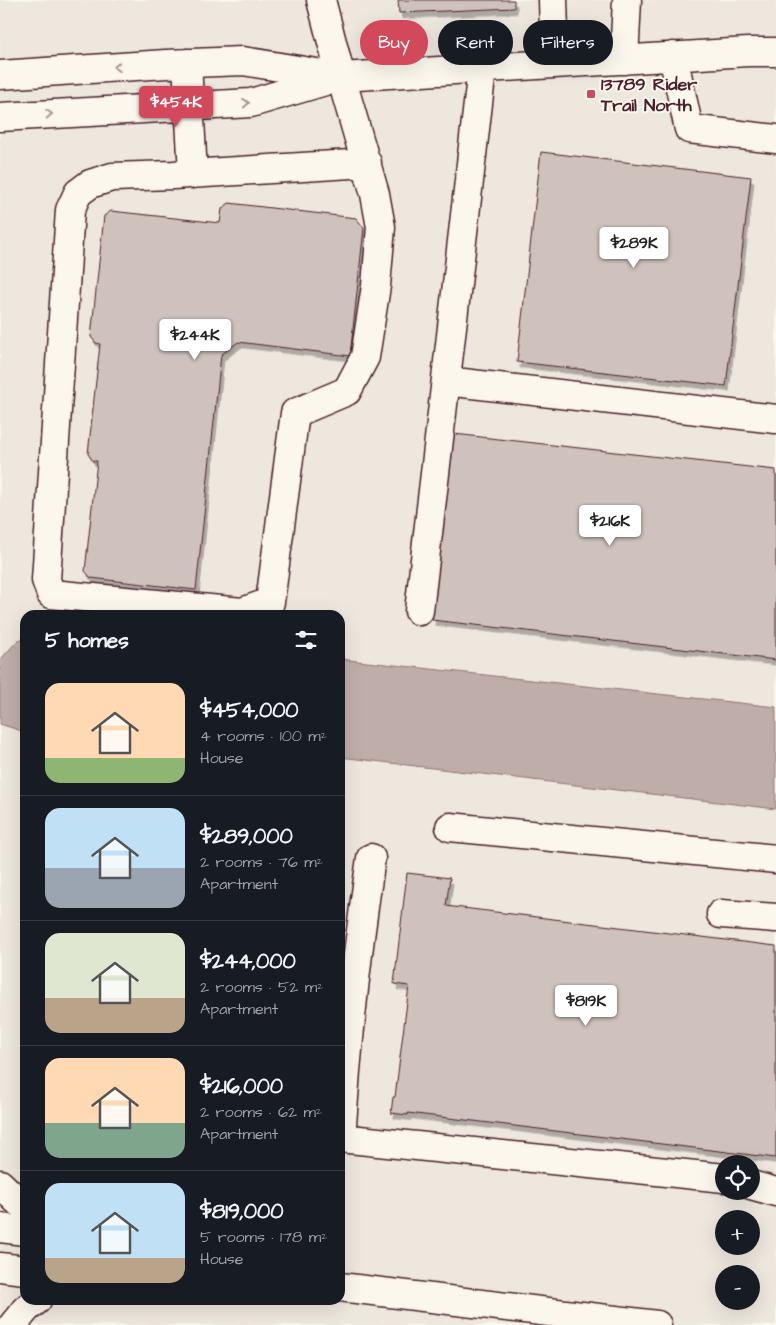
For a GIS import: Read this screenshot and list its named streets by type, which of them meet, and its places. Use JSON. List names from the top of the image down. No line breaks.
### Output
{"places":{"transit":["13789 Rider Trail North"]},"page":{"chip":["Buy","Rent","Filters"],"price":["$454K","$289K","$244K","$216K","$819K"],"heading":"5 homes","list":[{"name":"$454,000","note":"4 rooms · 100 m² · House"},{"name":"$289,000","note":"2 rooms · 76 m² · Apartment"},{"name":"$244,000","note":"2 rooms · 52 m² · Apartment"},{"name":"$216,000","note":"2 rooms · 62 m² · Apartment"},{"name":"$819,000","note":"5 rooms · 178 m² · House"}],"map_buttons":["+","−"]}}
